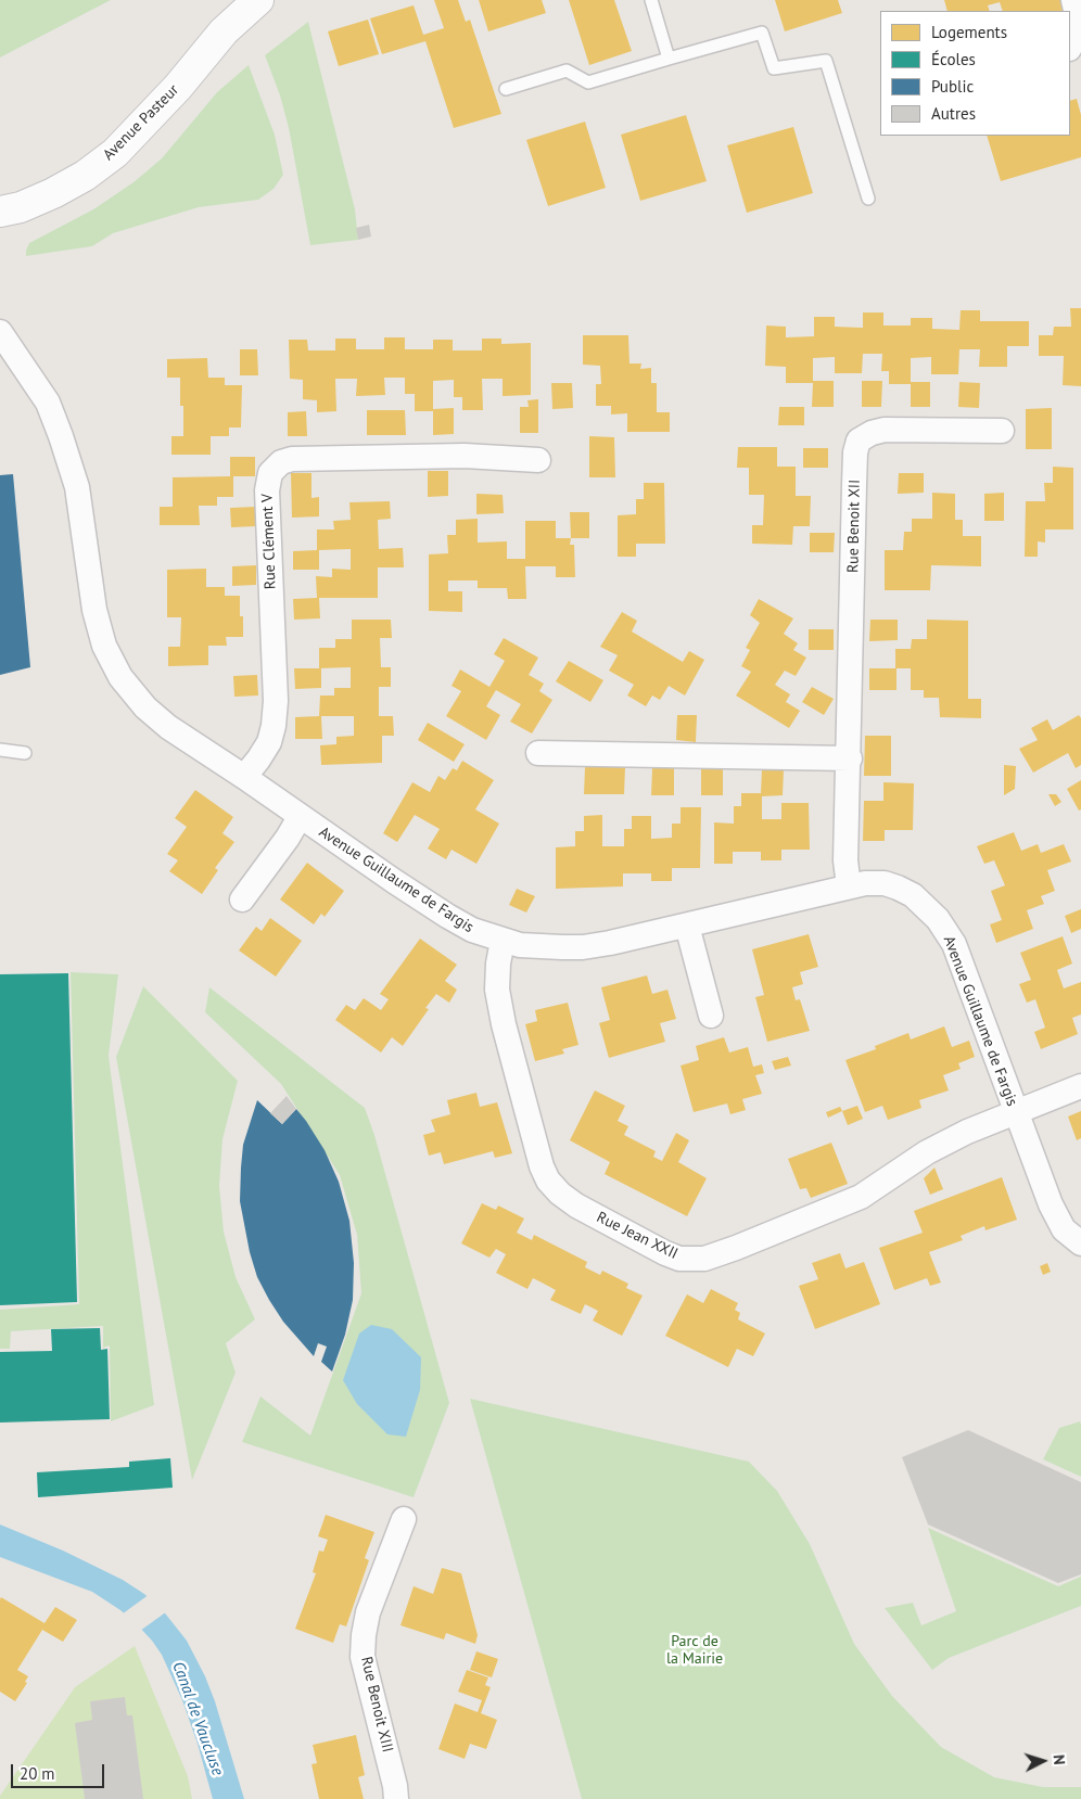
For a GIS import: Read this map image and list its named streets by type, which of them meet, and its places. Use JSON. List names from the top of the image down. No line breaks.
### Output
{"streets":{"main road":["Avenue Pasteur"],"street":["Rue Benoit XII","Rue Clément V","Avenue Guillaume de Fargis","Rue Jean XXII","Rue Benoit XIII"]},"crossings":[["Rue Benoit XII","Avenue Guillaume de Fargis"],["Rue Clément V","Avenue Guillaume de Fargis"],["Avenue Guillaume de Fargis","Rue Jean XXII"]],"water":["Canal de Vaucluse"],"parks":["Parc de la Mairie"],"legend":["Logements","Écoles","Public","Autres"],"scale_bar":"20 m","north":"right"}
